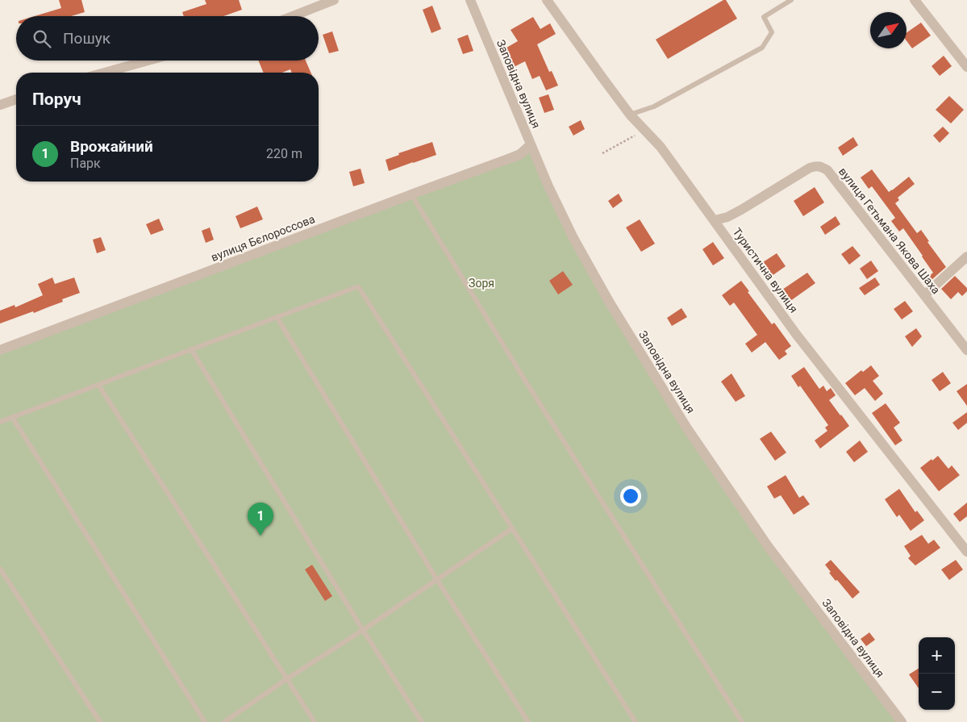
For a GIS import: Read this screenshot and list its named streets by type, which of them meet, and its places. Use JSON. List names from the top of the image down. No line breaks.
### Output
{"streets":{"street":["Заповідна вулиця","вулиця Гетьмана Якова Шаха","вулиця Бєлороссова","Туристична вулиця"]},"crossings":[["Заповідна вулиця","вулиця Бєлороссова"],["вулиця Гетьмана Якова Шаха","Туристична вулиця"]],"parks":["Зоря"],"north":"top right","page":{"search":"Пошук","heading":"Поруч","list":[{"mark":"1","name":"Врожайний","note":"Парк","value":"220 m"}],"pins":"1","map_buttons":["+","−"]}}
